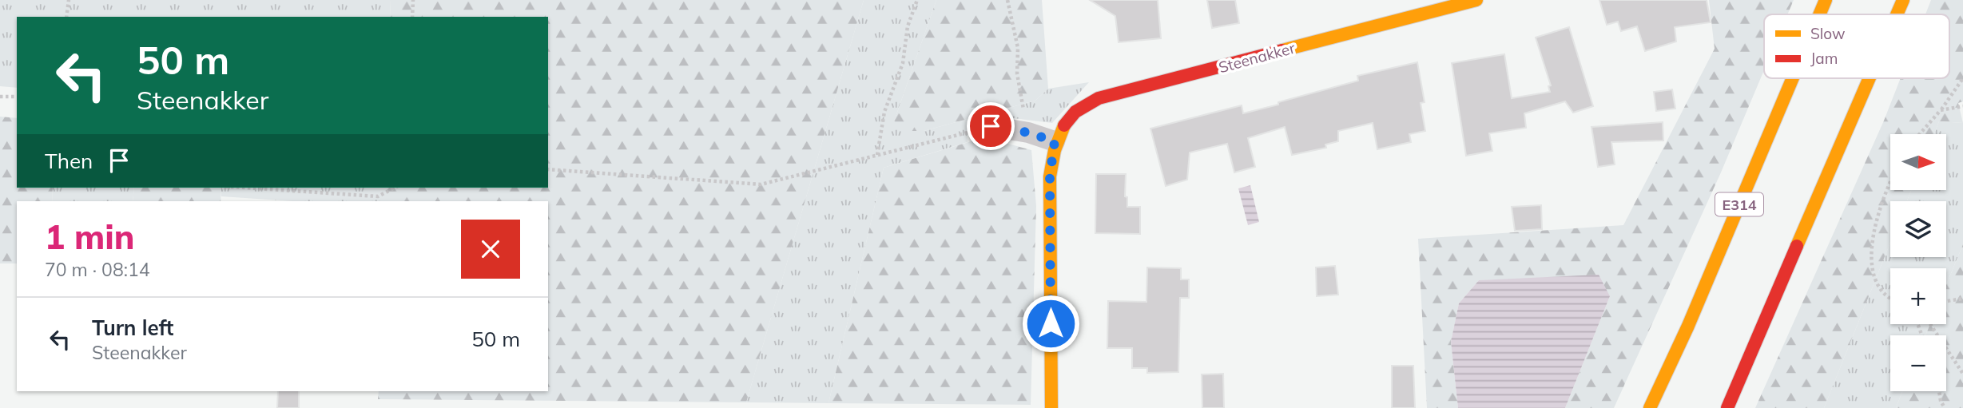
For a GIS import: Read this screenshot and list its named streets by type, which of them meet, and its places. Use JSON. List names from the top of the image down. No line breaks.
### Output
{"streets":{"main road":["Steenakker","E314"]},"legend":["Slow","Jam"],"north":"right","page":{"turn":["50 m","Steenakker"],"map_buttons":["+","−"],"then":"Then","heading":["1 min","70 m · 08:14"],"list":[{"name":"Turn left","note":"Steenakker","value":"50 m"}]}}
